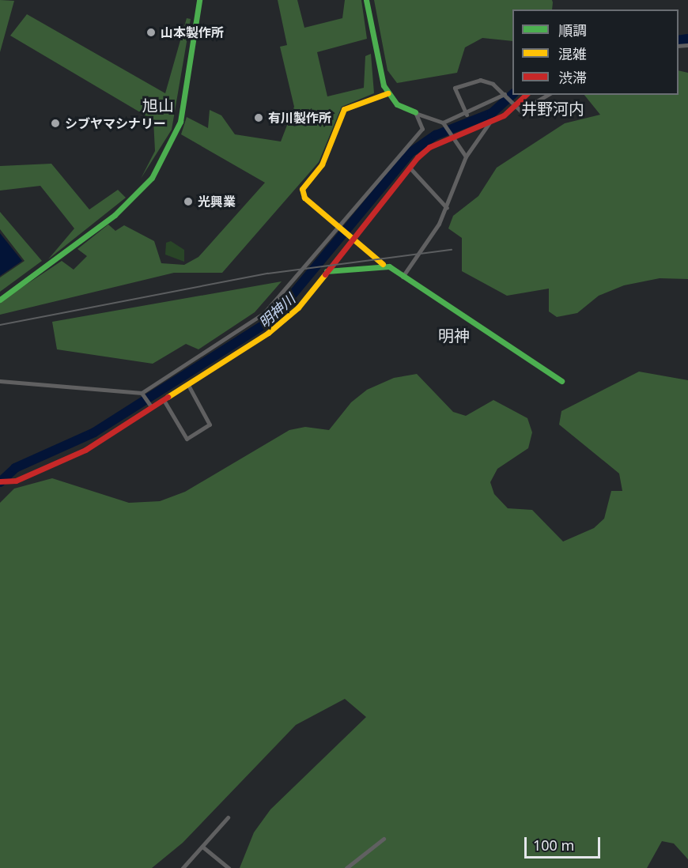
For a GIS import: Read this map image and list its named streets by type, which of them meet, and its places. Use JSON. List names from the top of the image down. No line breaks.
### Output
{"districts":["旭山","井野河内","明神"],"water":["明神川"],"places":["山本製作所","有川製作所","シブヤマシナリー","光興業"],"legend":["順調","混雑","渋滞"],"scale_bar":"100 m"}
